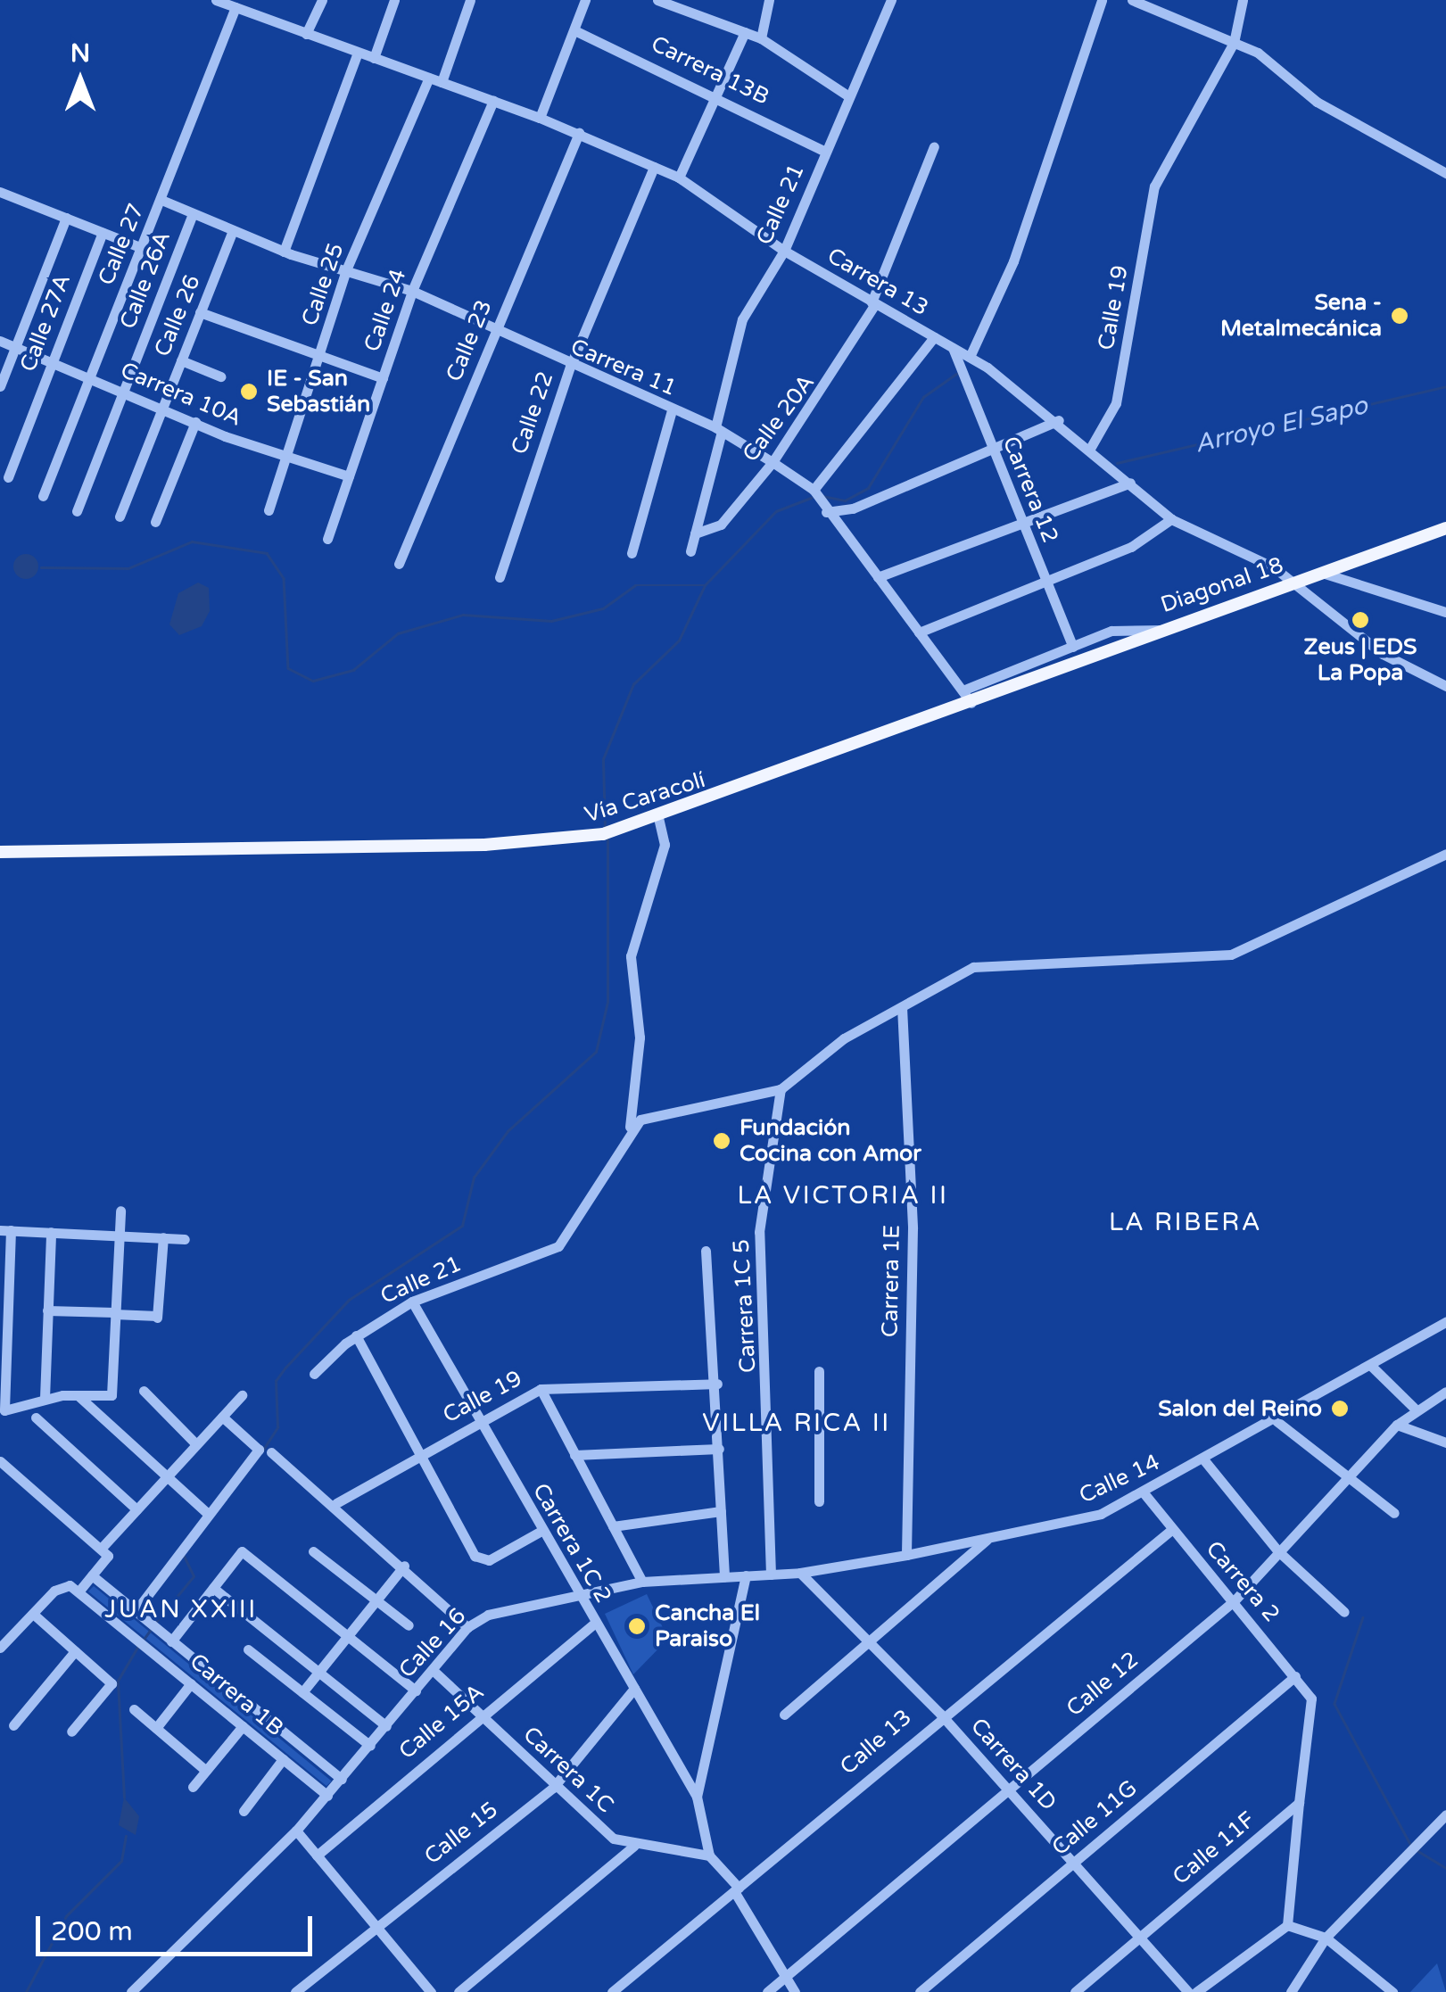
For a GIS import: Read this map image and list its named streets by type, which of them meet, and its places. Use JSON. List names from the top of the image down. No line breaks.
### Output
{"streets":{"main road":["Diagonal 18","Vía Caracolí"],"street":["Carrera 13B","Calle 21","Calle 27","Calle 26A","Carrera 13","Calle 25","Calle 19","Calle 24","Calle 26","Calle 27A","Calle 23","Carrera 11","Carrera 10A","Calle 22","Calle 20A","Carrera 12","Carrera 1E","Carrera 1C 5","Calle 14","Carrera 1C 2","Carrera 2","Calle 16","Calle 12","Carrera 1B","Calle 15A","Calle 13","Carrera 1D","Carrera 1C","Calle 11G","Calle 15","Calle 11F"]},"crossings":[["Carrera 13B","Calle 21"],["Calle 21","Carrera 13"],["Calle 21","Carrera 11"],["Calle 21","Calle 20A"],["Calle 21","Carrera 1C 2"],["Calle 27","Carrera 13"],["Calle 27","Carrera 11"],["Calle 27","Carrera 10A"],["Calle 26A","Carrera 11"],["Calle 26A","Carrera 10A"],["Carrera 13","Calle 25"],["Carrera 13","Calle 19"],["Carrera 13","Calle 24"],["Carrera 13","Calle 23"],["Carrera 13","Calle 22"],["Carrera 13","Calle 20A"],["Carrera 13","Carrera 12"],["Carrera 13","Diagonal 18"],["Calle 25","Carrera 11"],["Calle 25","Carrera 10A"],["Calle 19","Carrera 1C 2"],["Calle 24","Carrera 11"],["Calle 24","Carrera 10A"],["Calle 26","Carrera 11"],["Calle 26","Carrera 10A"],["Calle 27A","Carrera 10A"],["Calle 23","Carrera 11"],["Carrera 11","Calle 22"],["Carrera 11","Calle 20A"],["Carrera 11","Diagonal 18"],["Carrera 11","Vía Caracolí"],["Carrera 12","Diagonal 18"],["Diagonal 18","Vía Caracolí"],["Carrera 1E","Calle 16"],["Carrera 1C 5","Calle 16"],["Calle 14","Carrera 2"],["Calle 14","Calle 16"],["Calle 14","Carrera 1D"],["Carrera 1C 2","Calle 16"],["Carrera 1C 2","Calle 15A"],["Carrera 1C 2","Carrera 1C"],["Carrera 1C 2","Calle 15"],["Carrera 2","Calle 12"],["Carrera 2","Calle 13"],["Carrera 2","Calle 11G"],["Carrera 2","Calle 11F"],["Calle 16","Carrera 1B"],["Calle 16","Carrera 1D"],["Calle 16","Carrera 1C"],["Calle 12","Carrera 1D"],["Calle 15A","Carrera 1C"],["Calle 13","Carrera 1D"],["Carrera 1D","Calle 11G"],["Carrera 1D","Calle 11F"],["Carrera 1C","Calle 15"]],"districts":["LA VICTORIA II","LA RIBERA","VILLA RICA II","JUAN XXIII"],"water":["Arroyo El Sapo"],"places":["Sena - Metalmecánica","IE - San Sebastián","Zeus | EDS La Popa","Fundación Cocina con Amor","Salon del Reino","Cancha El Paraiso"],"scale_bar":"200 m","north":"top"}
